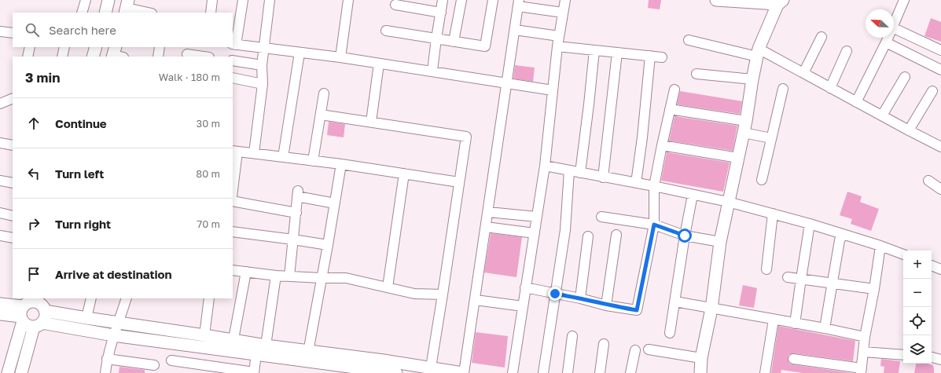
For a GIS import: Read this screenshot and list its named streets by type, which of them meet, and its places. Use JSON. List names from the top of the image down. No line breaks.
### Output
{"north":"top left","page":{"search":"Search here","heading":["3 min","Walk · 180 m"],"list":[["Continue","30 m"],["Turn left","80 m"],["Turn right","70 m"],"Arrive at destination"],"map_buttons":["+","−"]}}
